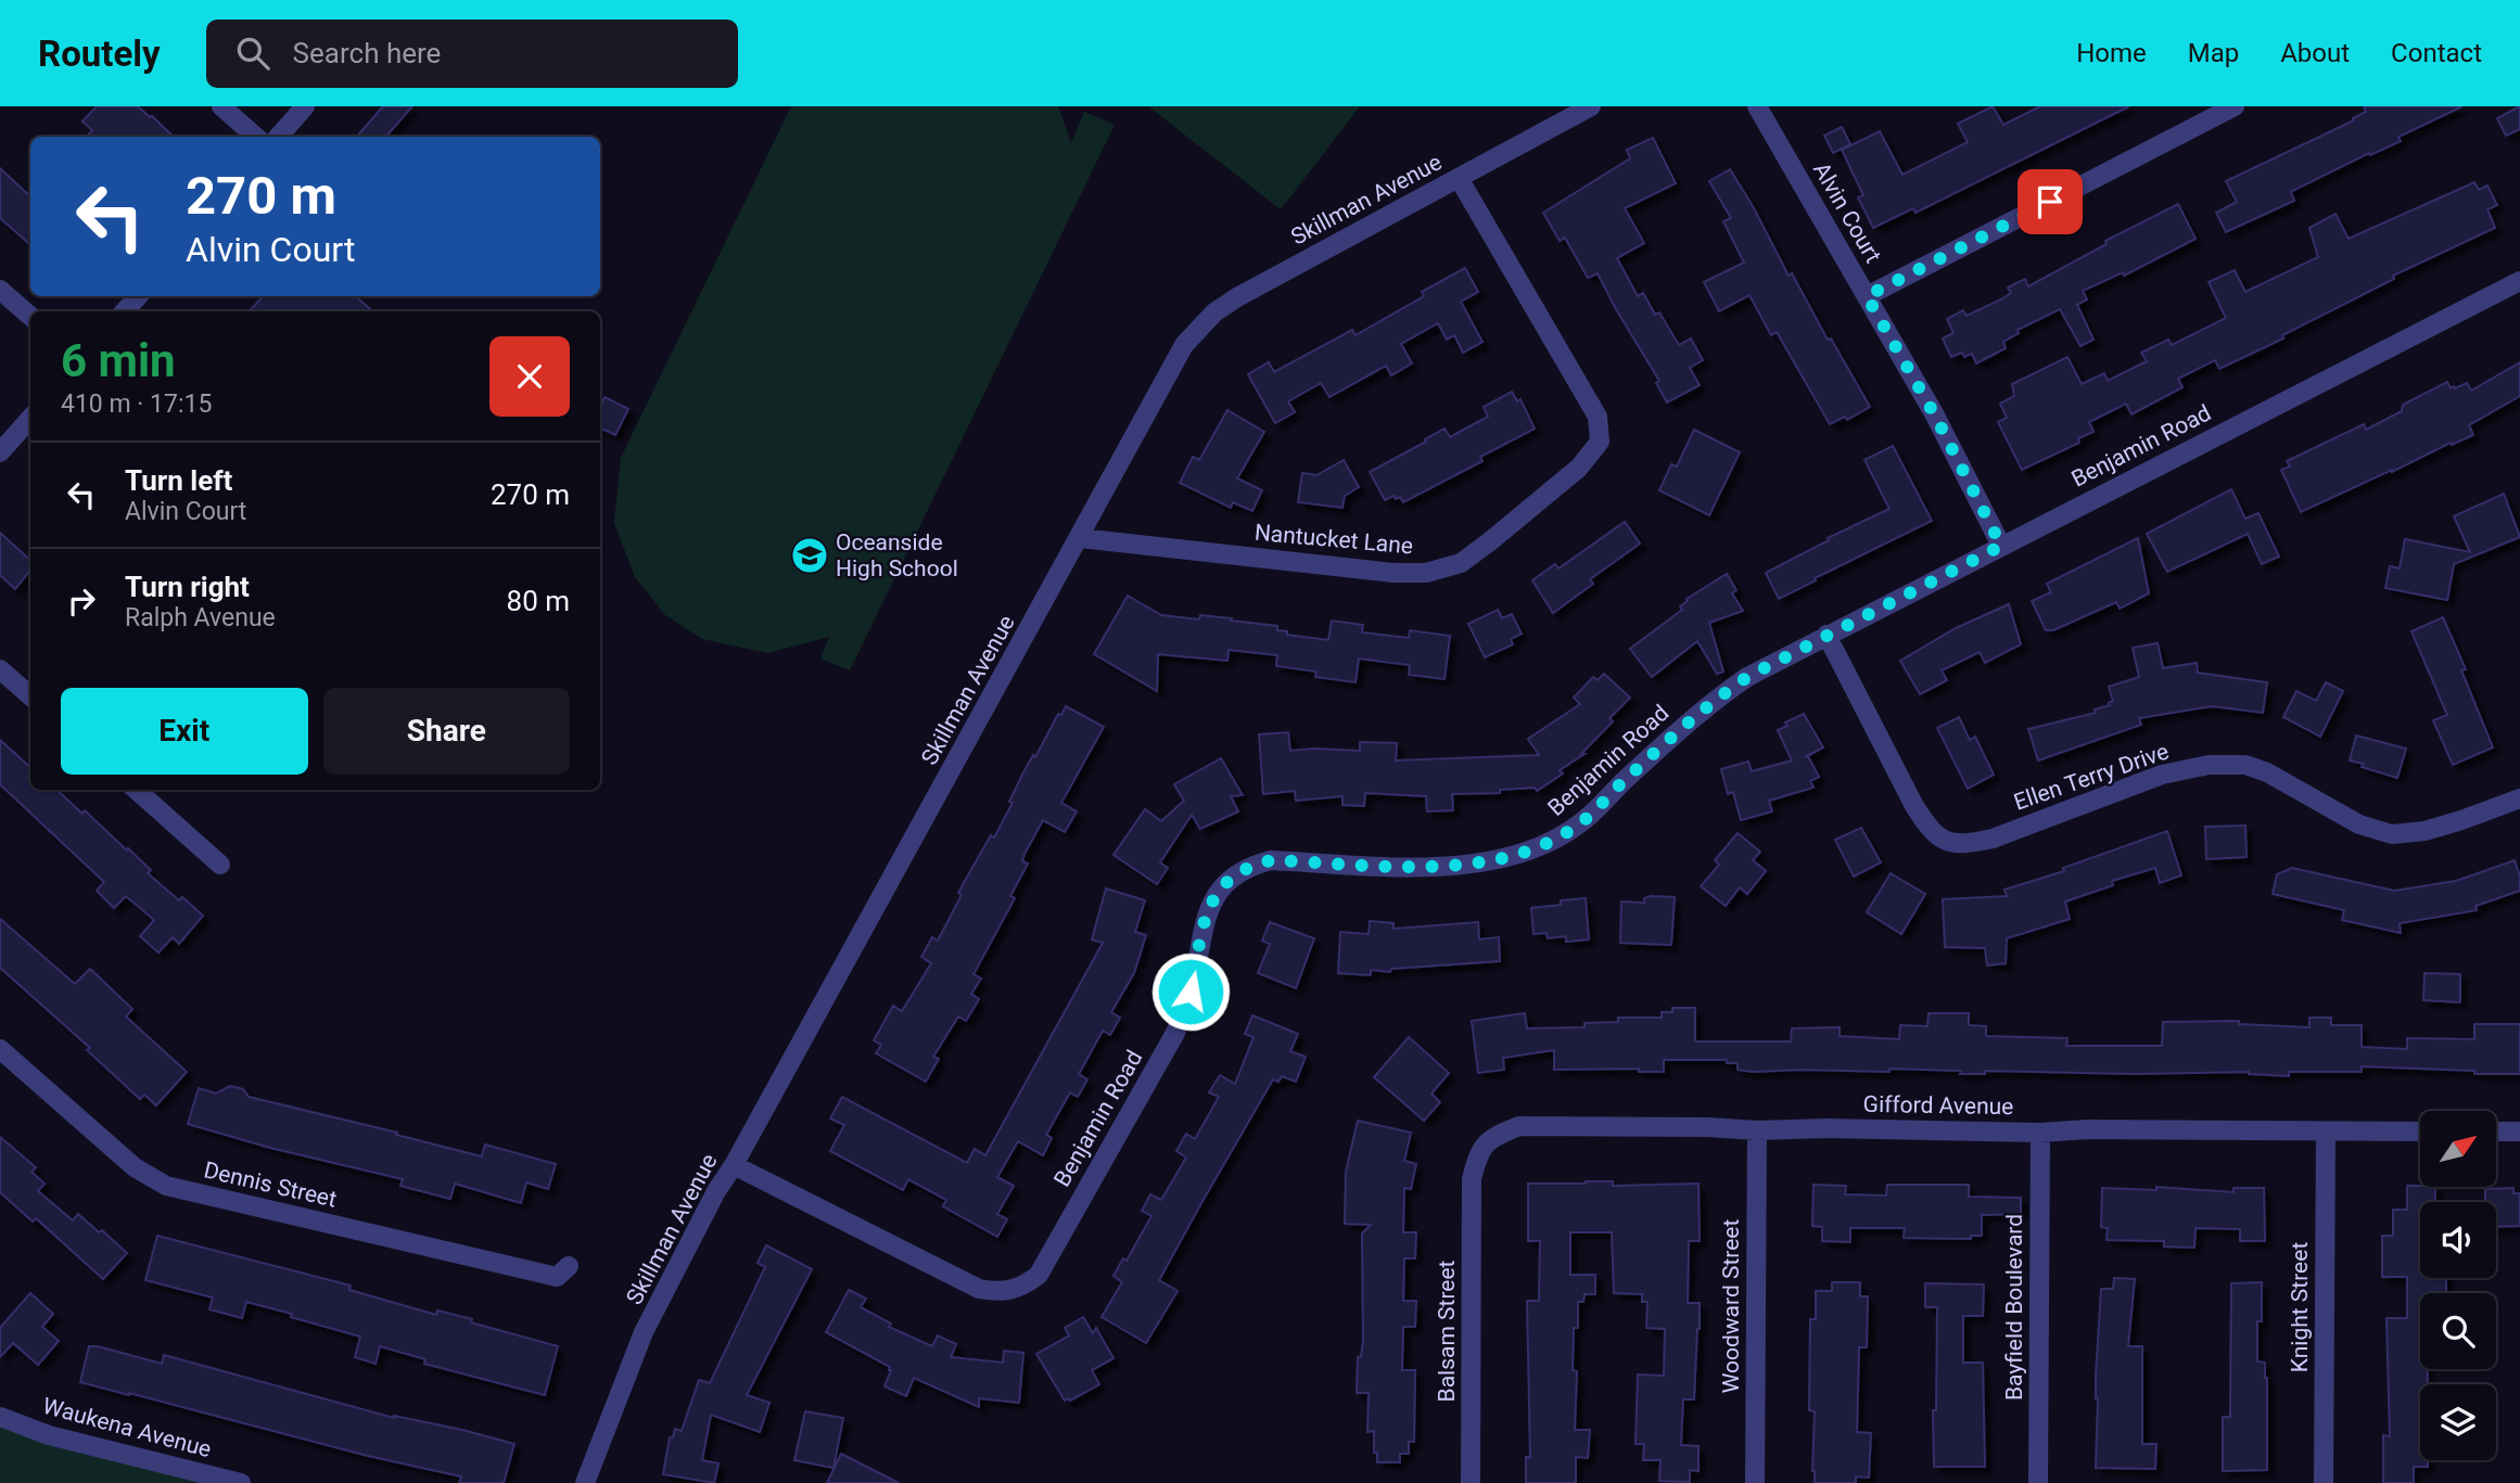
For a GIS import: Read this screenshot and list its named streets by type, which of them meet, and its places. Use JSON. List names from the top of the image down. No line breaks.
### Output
{"streets":{"street":["Skillman Avenue","Alvin Court","Benjamin Road","Nantucket Lane","Ellen Terry Drive","Gifford Avenue","Dennis Street","Woodward Street","Bayfield Boulevard","Knight Street","Balsam Street","Waukena Avenue"]},"crossings":[["Skillman Avenue","Benjamin Road"],["Skillman Avenue","Nantucket Lane"],["Alvin Court","Benjamin Road"],["Benjamin Road","Ellen Terry Drive"],["Gifford Avenue","Woodward Street"],["Gifford Avenue","Bayfield Boulevard"],["Gifford Avenue","Knight Street"],["Gifford Avenue","Balsam Street"]],"places":{"school or university":["Oceanside High School"]},"north":"top right","page":{"header":"Routely","search":"Search here","nav":["Home","Map","About","Contact"],"turn":["270 m","Alvin Court"],"heading":["6 min","410 m · 17:15"],"list":[{"name":"Turn left","note":"Alvin Court","value":"270 m"},{"name":"Turn right","note":"Ralph Avenue","value":"80 m"}],"buttons":["Exit","Share"]}}
